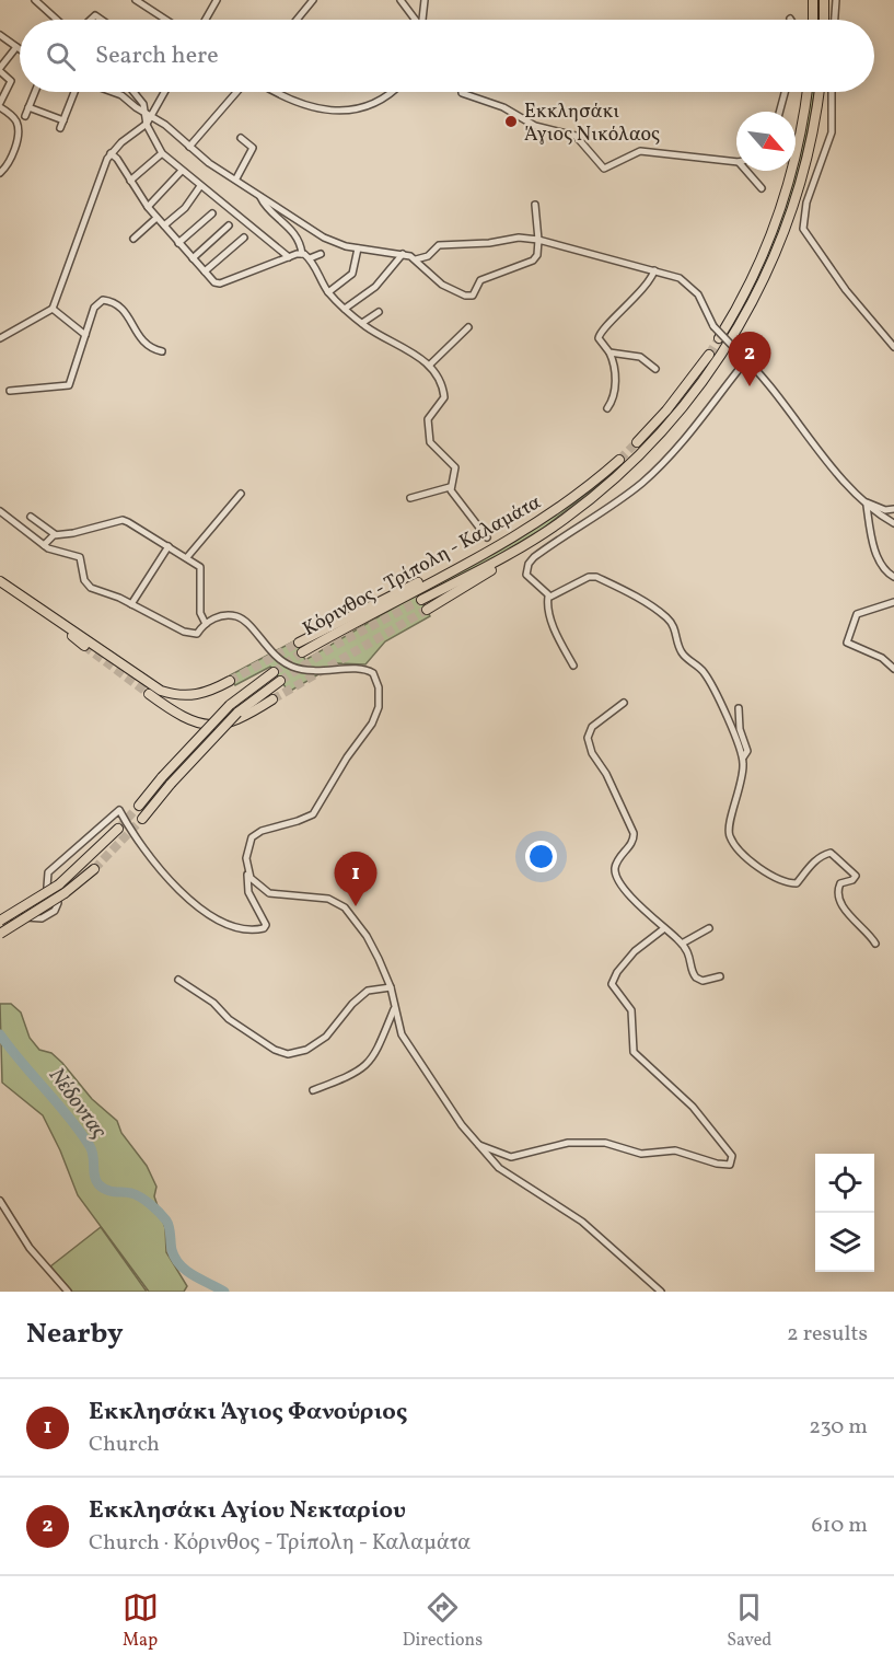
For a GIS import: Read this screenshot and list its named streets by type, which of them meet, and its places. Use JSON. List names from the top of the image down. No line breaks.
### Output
{"streets":{"highway":["Κόρινθος - Τρίπολη - Καλαμάτα"]},"water":["Νέδoντας"],"places":["Εκκλησάκι Άγιος Νικόλαος"],"north":"bottom right","page":{"search":"Search here","pins":["2","1"],"heading":["Nearby","2 results"],"list":[{"mark":"1","name":"Εκκλησάκι Άγιος Φανούριος","note":"Church","value":"230 m"},{"mark":"2","name":"Εκκλησάκι Αγίου Νεκταρίου","note":"Church · Κόρινθος - Τρίπολη - Καλαμάτα","value":"610 m"}],"nav":["Map","Directions","Saved"]}}
